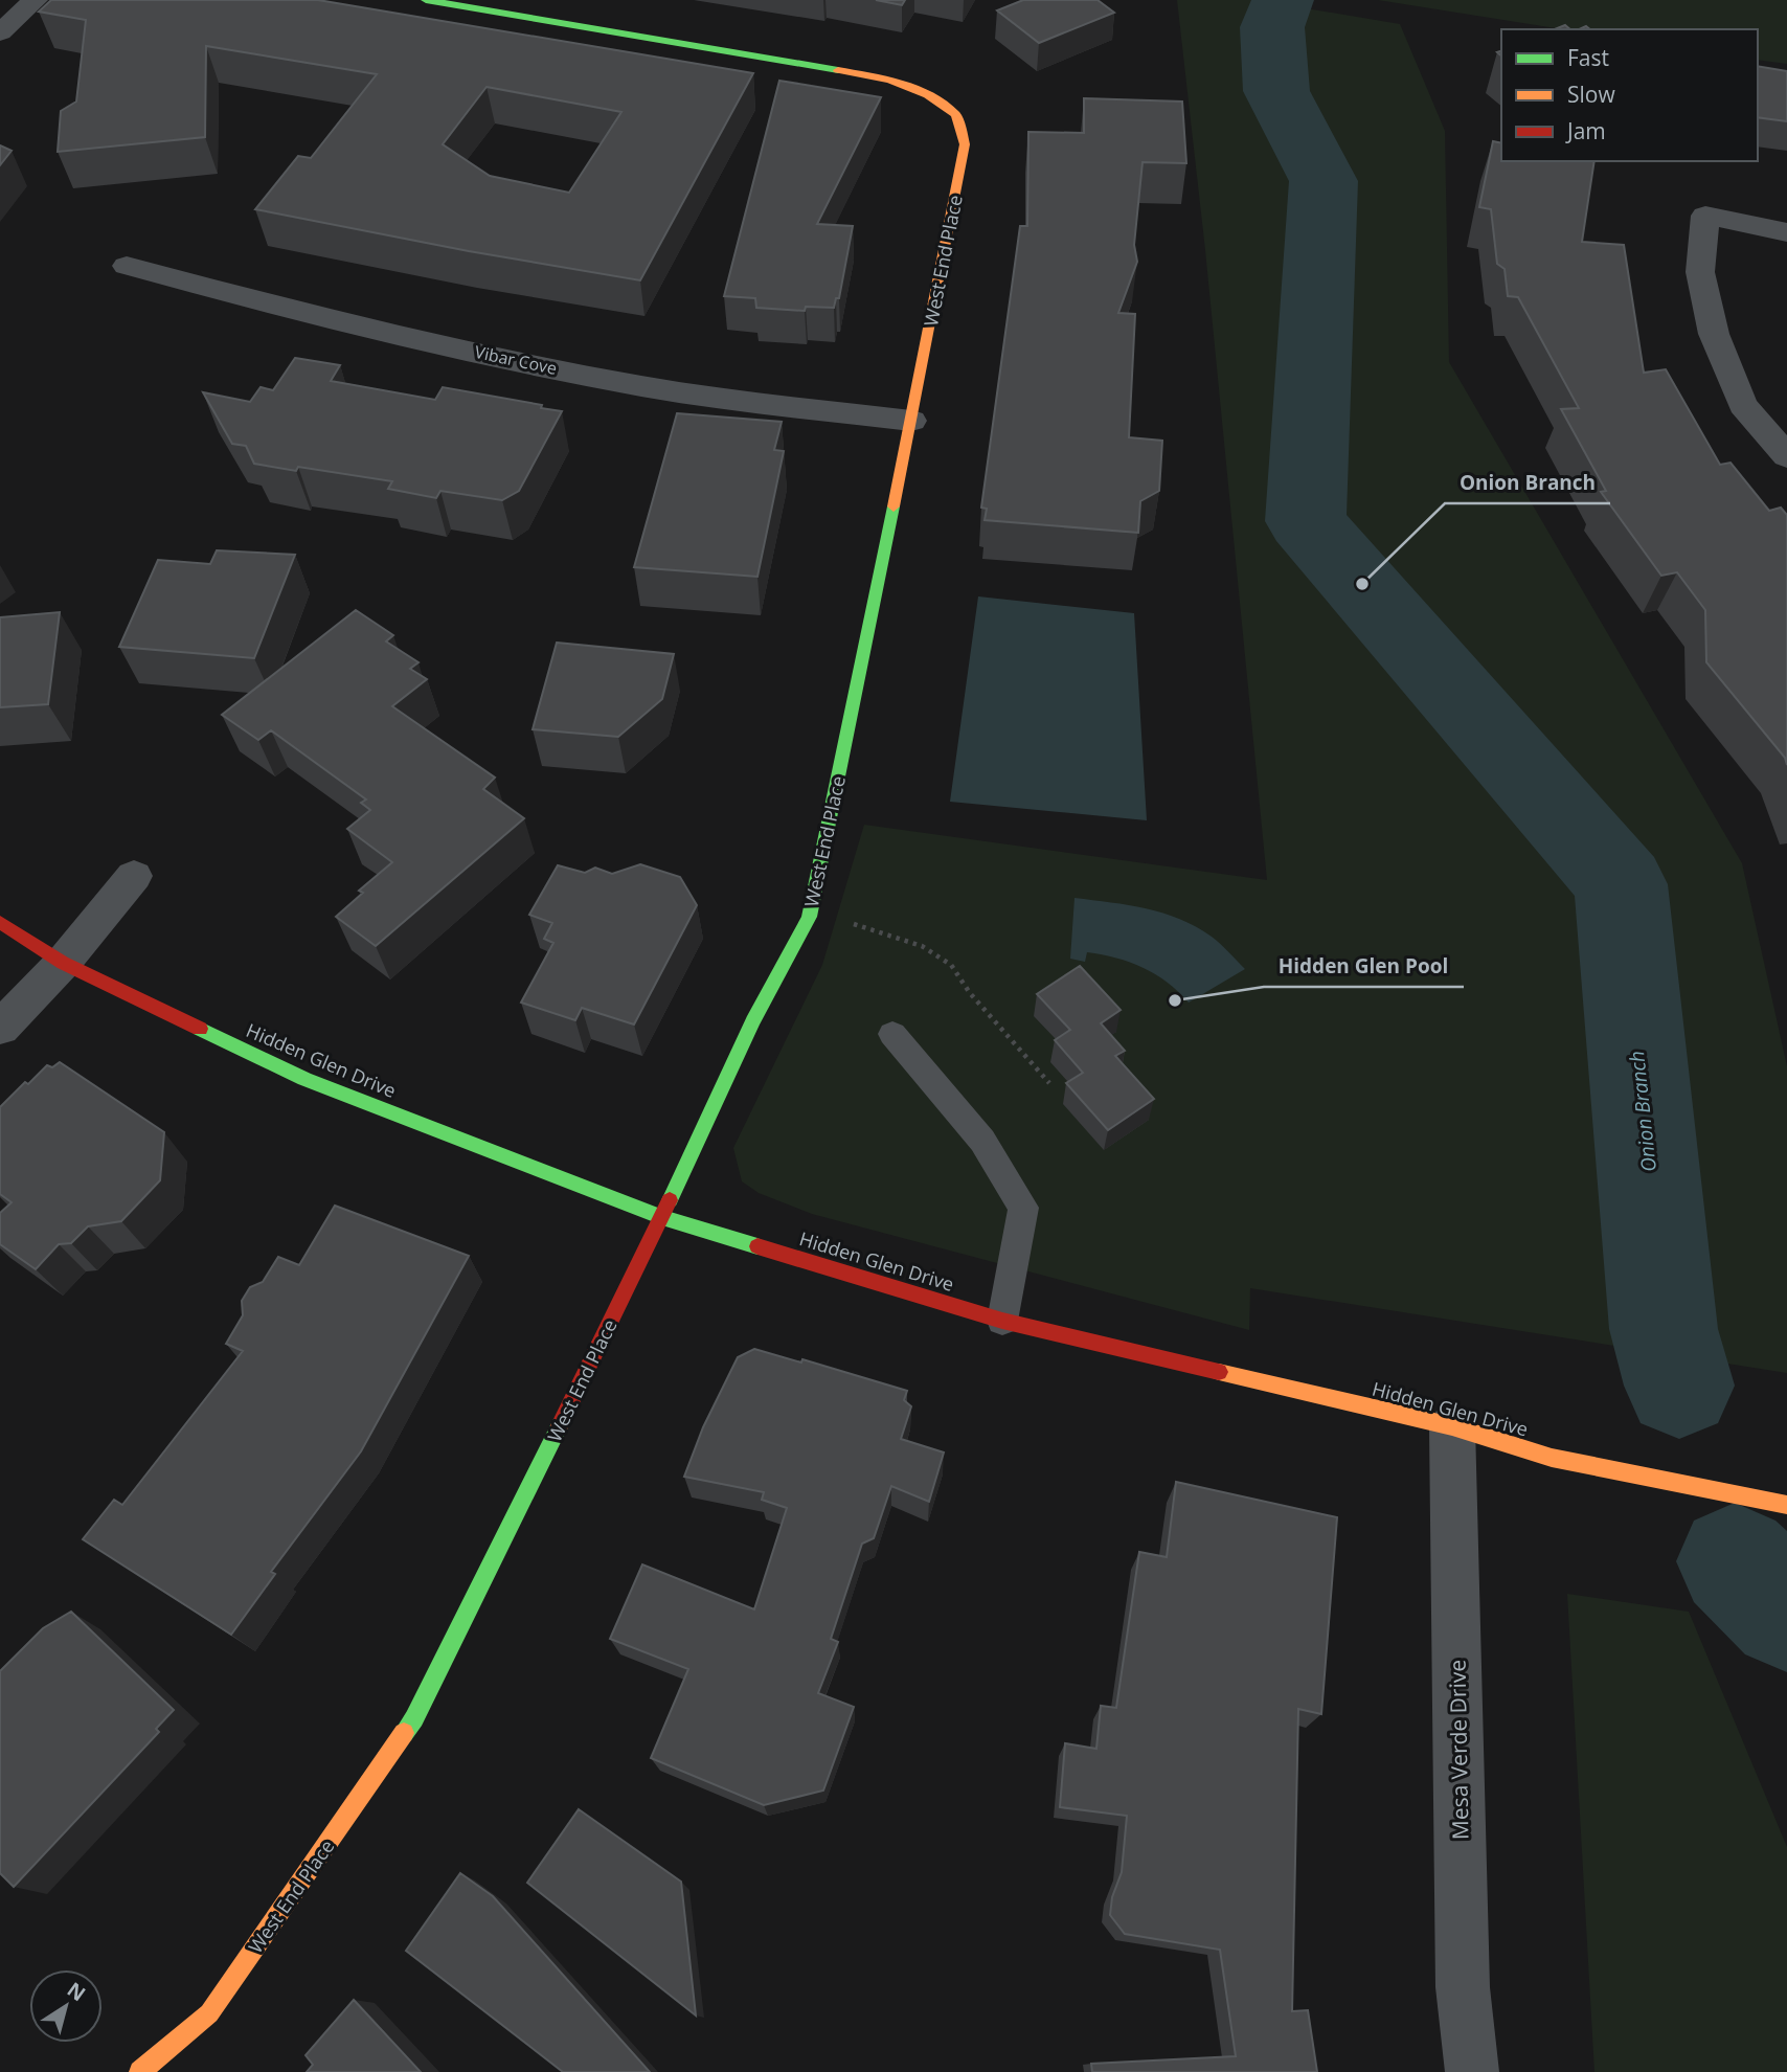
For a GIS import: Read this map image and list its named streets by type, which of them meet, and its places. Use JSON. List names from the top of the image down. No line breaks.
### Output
{"streets":{"street":["West End Place","Vibar Cove","Hidden Glen Drive","Mesa Verde Drive"]},"crossings":[["West End Place","Vibar Cove"],["West End Place","Hidden Glen Drive"],["Hidden Glen Drive","Mesa Verde Drive"]],"water":["Onion Branch"],"places":["Onion Branch","Hidden Glen Pool"],"legend":["Fast","Slow","Jam"],"north":"top right"}
